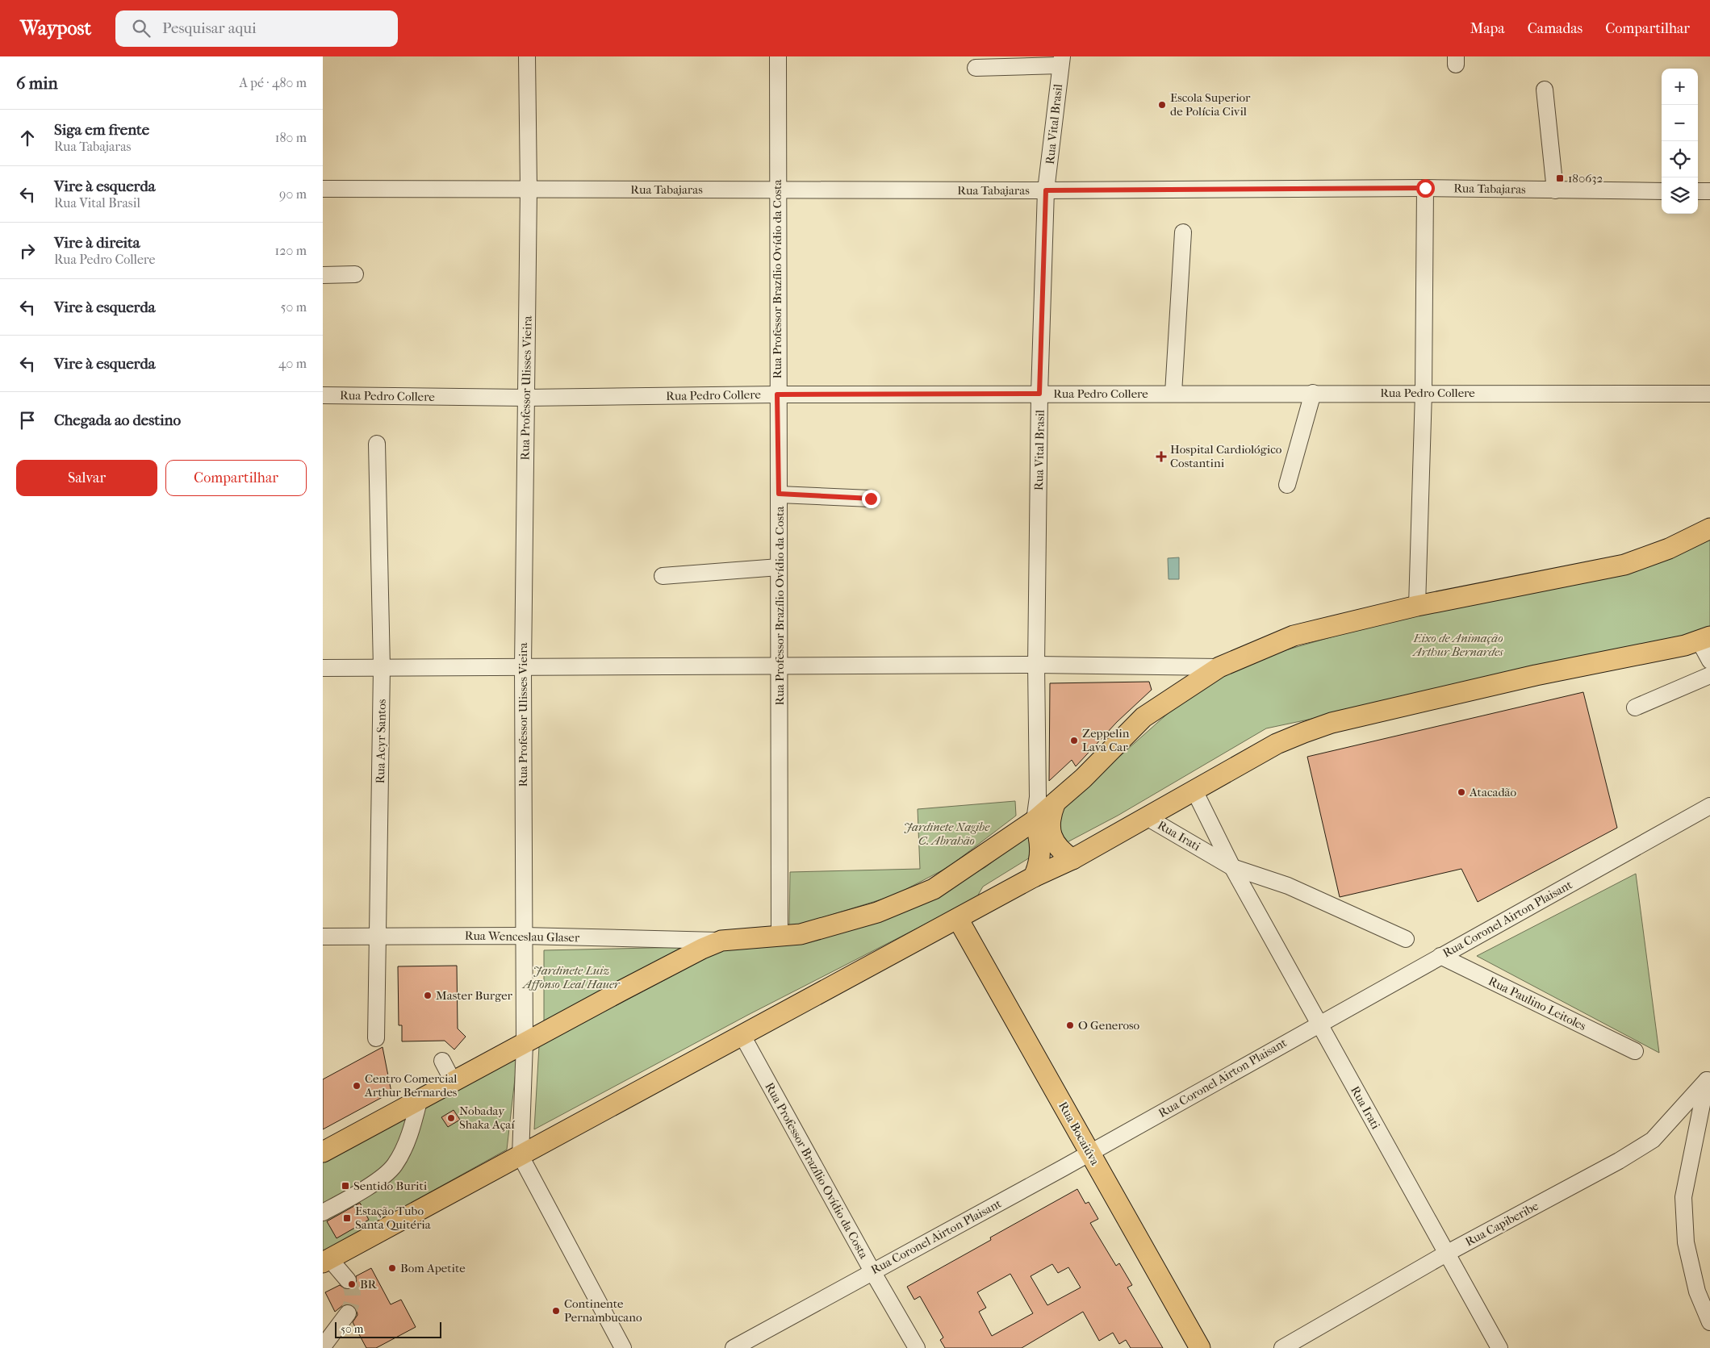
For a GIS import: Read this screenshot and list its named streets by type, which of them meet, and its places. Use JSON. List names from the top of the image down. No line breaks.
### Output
{"streets":{"main road":["Rua Bocaiúva"],"street":["Rua Vital Brasil","Rua Tabajaras","Rua Professor Brazílio Ovídio da Costa","Rua Professor Ulisses Vieira","Rua Pedro Collere","Rua Acyr Santos","Rua Irati","Rua Coronel Airton Plaisant","Rua Wenceslau Glaser","Rua Paulino Leitoles","Rua Capiberibe"]},"crossings":[["Rua Vital Brasil","Rua Tabajaras"],["Rua Vital Brasil","Rua Pedro Collere"],["Rua Tabajaras","Rua Professor Brazílio Ovídio da Costa"],["Rua Tabajaras","Rua Professor Ulisses Vieira"],["Rua Professor Brazílio Ovídio da Costa","Rua Pedro Collere"],["Rua Professor Brazílio Ovídio da Costa","Rua Coronel Airton Plaisant"],["Rua Professor Ulisses Vieira","Rua Pedro Collere"],["Rua Professor Ulisses Vieira","Rua Wenceslau Glaser"],["Rua Acyr Santos","Rua Wenceslau Glaser"],["Rua Irati","Rua Coronel Airton Plaisant"],["Rua Irati","Rua Capiberibe"],["Rua Coronel Airton Plaisant","Rua Paulino Leitoles"],["Rua Coronel Airton Plaisant","Rua Bocaiúva"]],"parks":["Eixo de Animação Arthur Bernardes","Jardinete Nagibe C. Abrahão","Jardinete Luiz Affonso Leal Hauer"],"places":{"other":["Escola Superior de Polícia Civil","Zeppelin Lava Car","Atacadão","Master Burger","O Generoso","Centro Comercial Arthur Bernardes","Nobaday Shaka Açaí","Bom Apetite","BR","Continente Pernambucano"],"transit":["180632","Sentido Buriti","Estação Tubo Santa Quitéria"],"health":["Hospital Cardiológico Costantini"]},"scale_bar":"50 m","page":{"header":"Waypost","search":"Pesquisar aqui","nav":["Mapa","Camadas","Compartilhar"],"heading":["6 min","A pé · 480 m"],"map_buttons":["+","−"],"list":[["Siga em frente","Rua Tabajaras","180 m"],["Vire à esquerda","Rua Vital Brasil","90 m"],["Vire à direita","Rua Pedro Collere","120 m"],["Vire à esquerda","50 m"],["Vire à esquerda","40 m"],"Chegada ao destino"],"buttons":["Salvar","Compartilhar"],"scale":"50 m"}}
